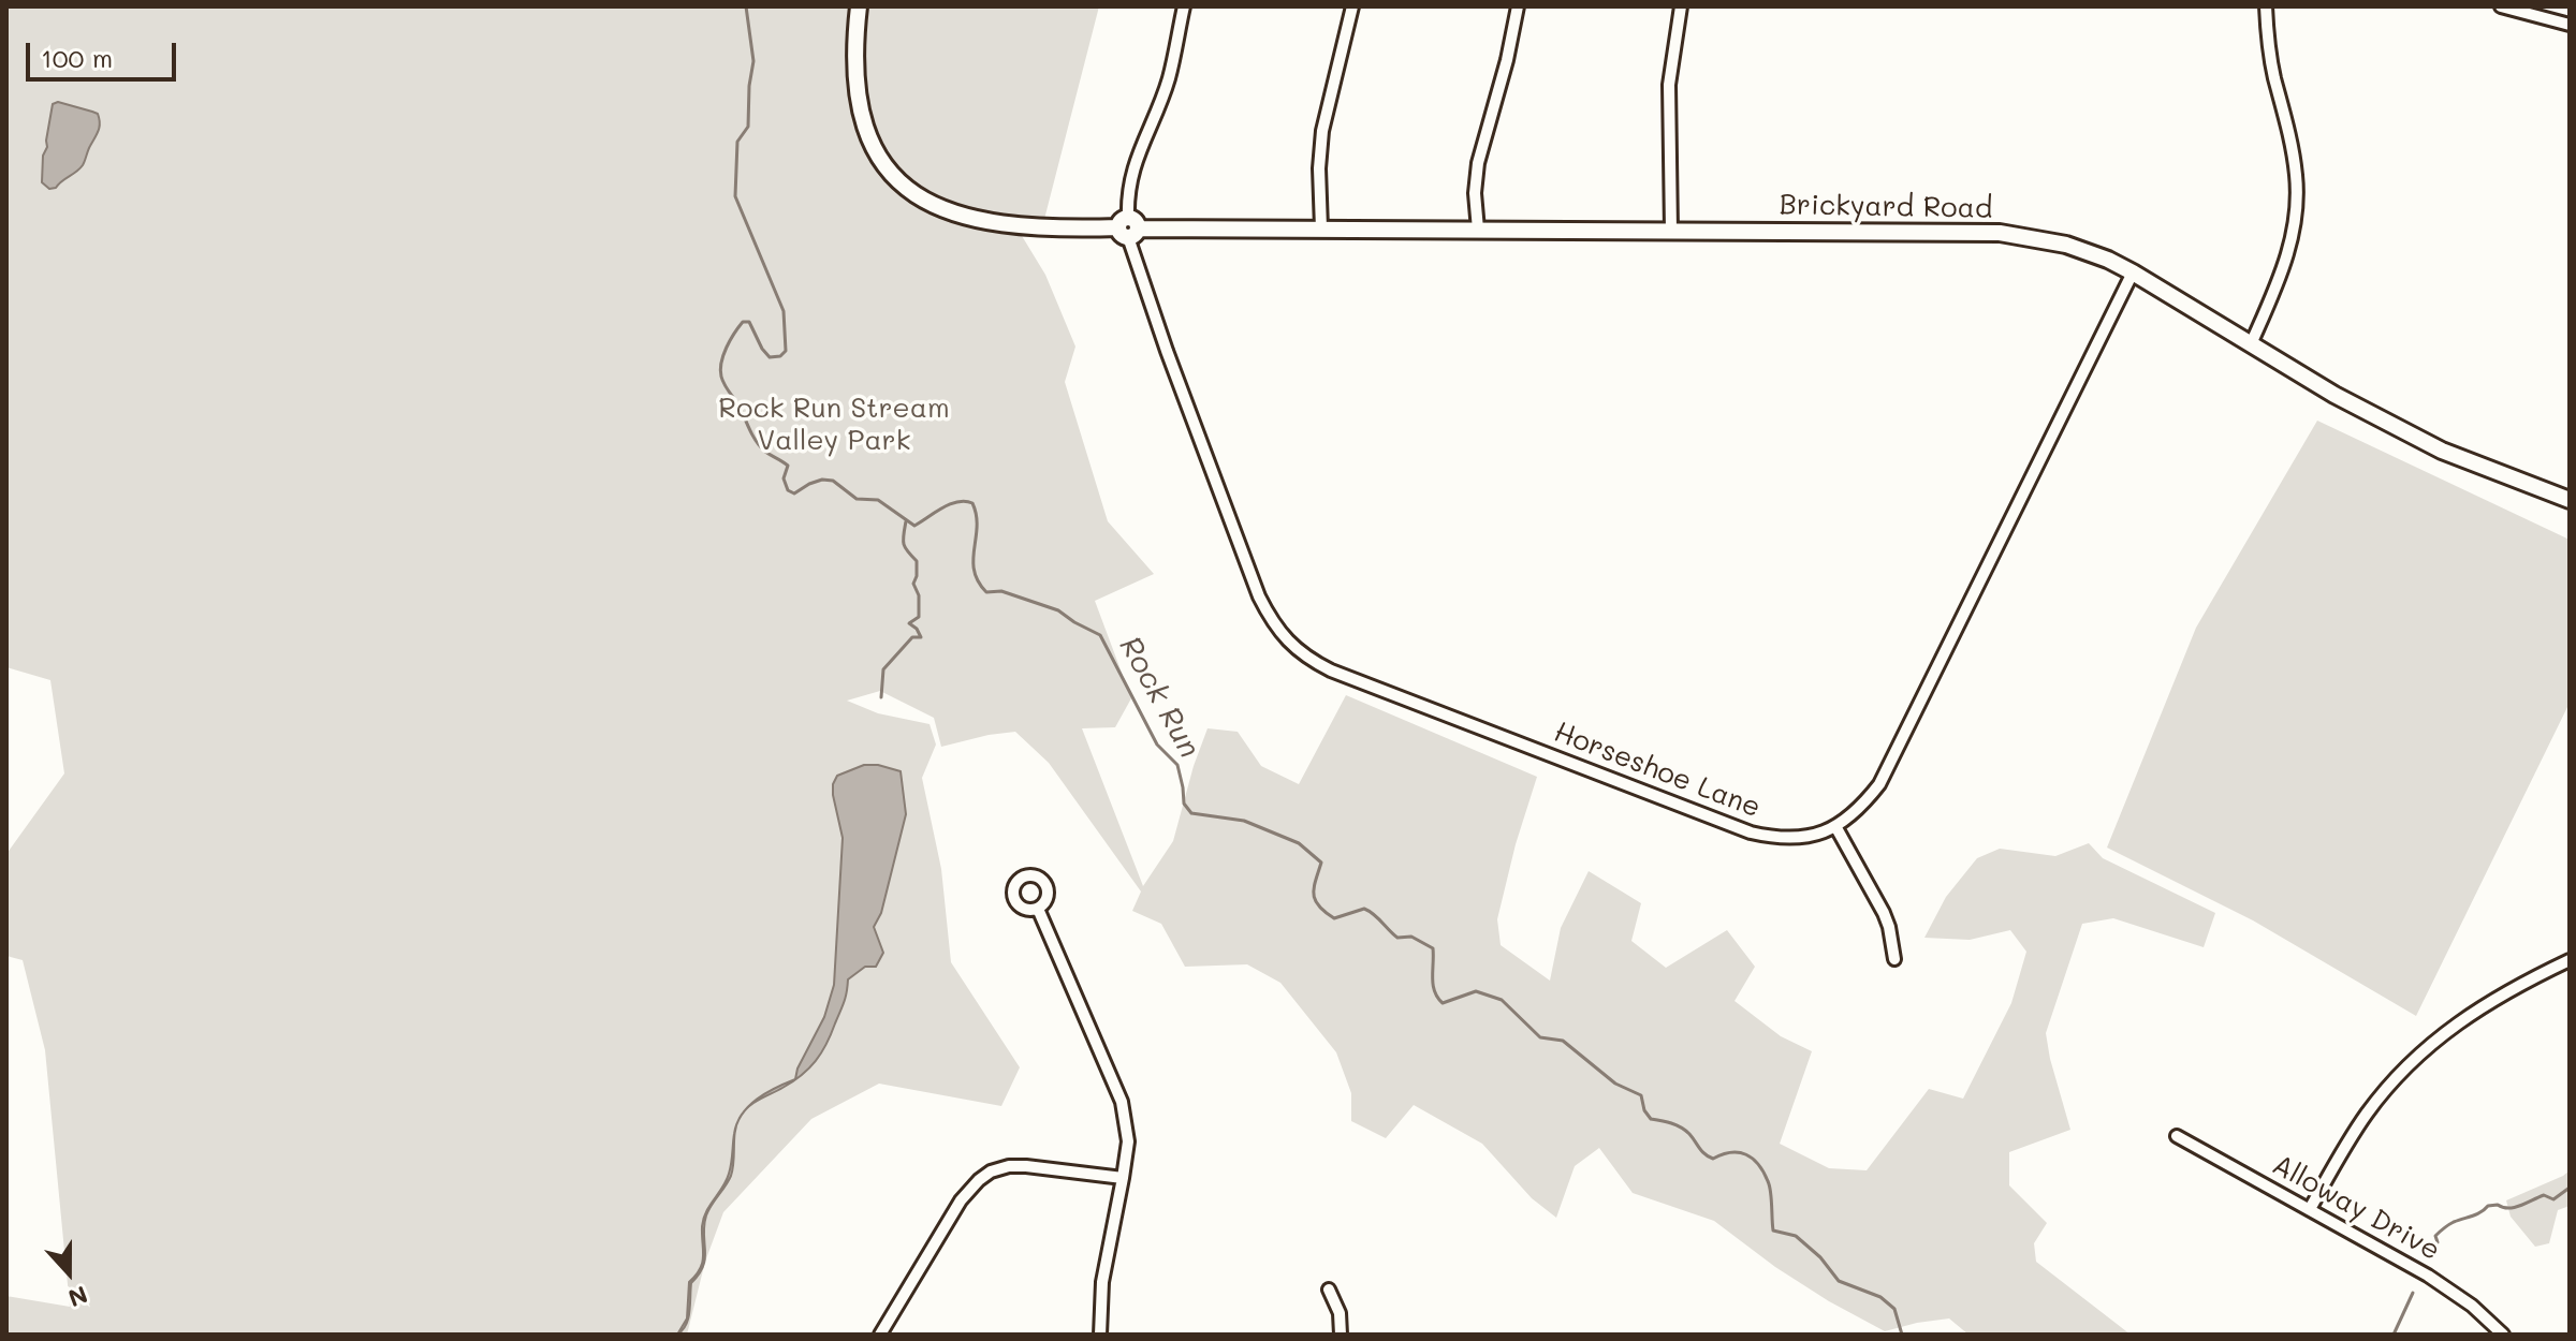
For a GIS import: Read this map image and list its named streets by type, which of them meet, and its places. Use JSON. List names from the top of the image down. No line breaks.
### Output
{"streets":{"street":["Brickyard Road","Horseshoe Lane","Alloway Drive"]},"crossings":[["Brickyard Road","Horseshoe Lane"]],"water":["Rock Run"],"parks":["Rock Run Stream Valley Park"],"scale_bar":"100 m","north":"bottom"}
